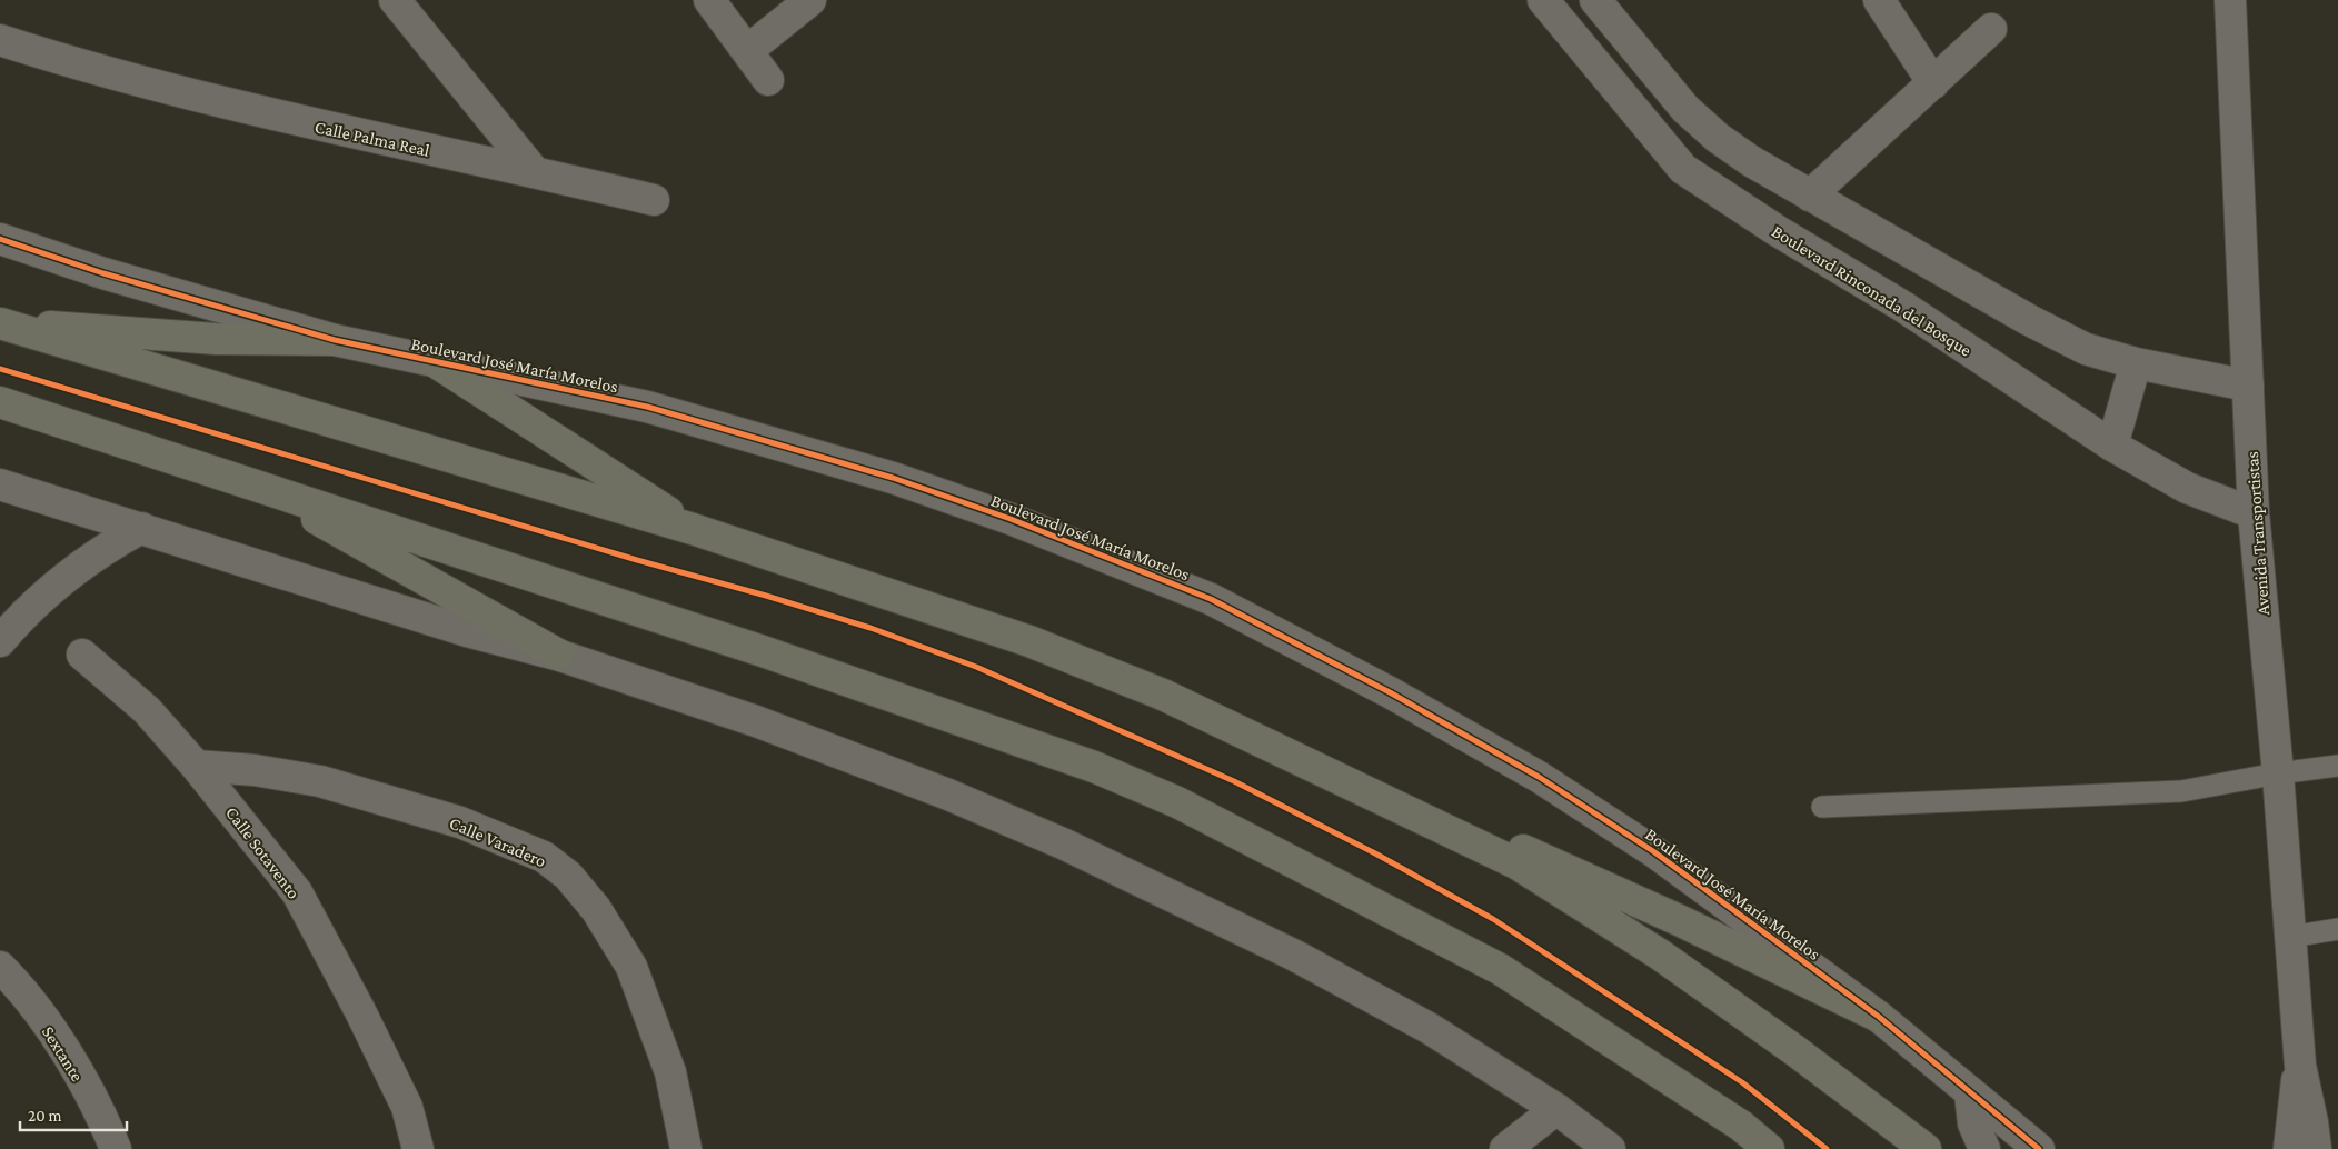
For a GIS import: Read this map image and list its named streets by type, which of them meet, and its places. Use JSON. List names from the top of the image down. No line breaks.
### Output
{"streets":{"street":["Calle Palma Real","Boulevard Rinconada del Bosque","Boulevard José María Morelos","Avenida Transportistas","Calle Varadero","Calle Sotavento","Sextante"]},"crossings":[["Boulevard Rinconada del Bosque","Avenida Transportistas"],["Calle Varadero","Calle Sotavento"]],"scale_bar":"20 m"}
